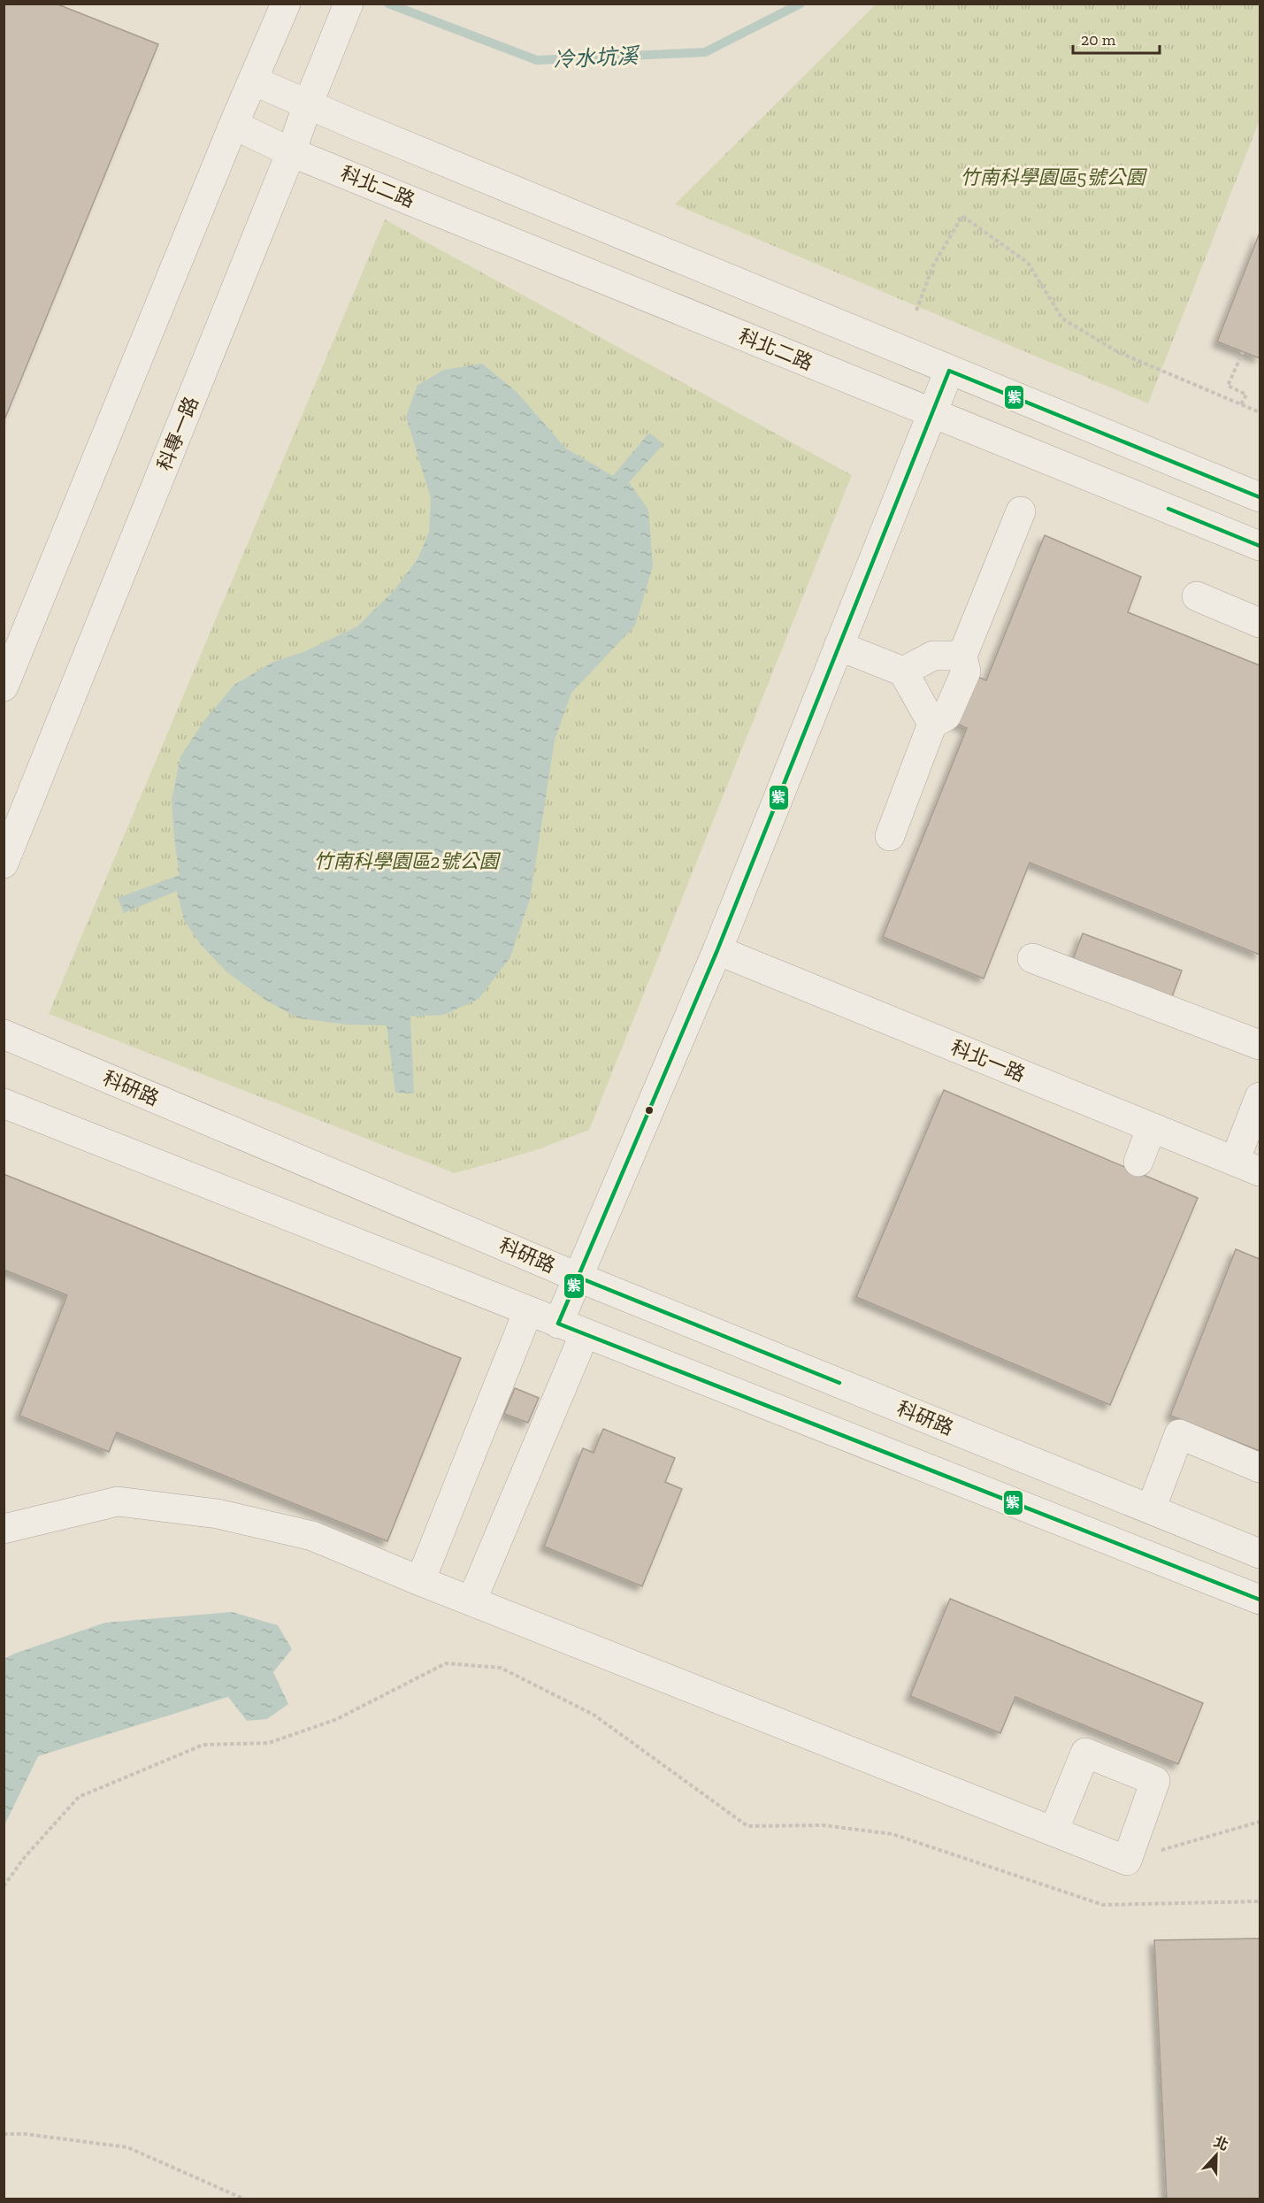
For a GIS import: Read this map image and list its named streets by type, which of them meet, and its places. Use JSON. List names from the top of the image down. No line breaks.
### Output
{"streets":{"street":["科北二路","科專一路","科北一路","科研路"]},"crossings":[["科北二路","科專一路"]],"water":["冷水坑溪"],"parks":["竹南科學園區5號公園","竹南科學園區2號公園"],"lines":["transit line 紫"],"scale_bar":"20 m","north":"top"}
